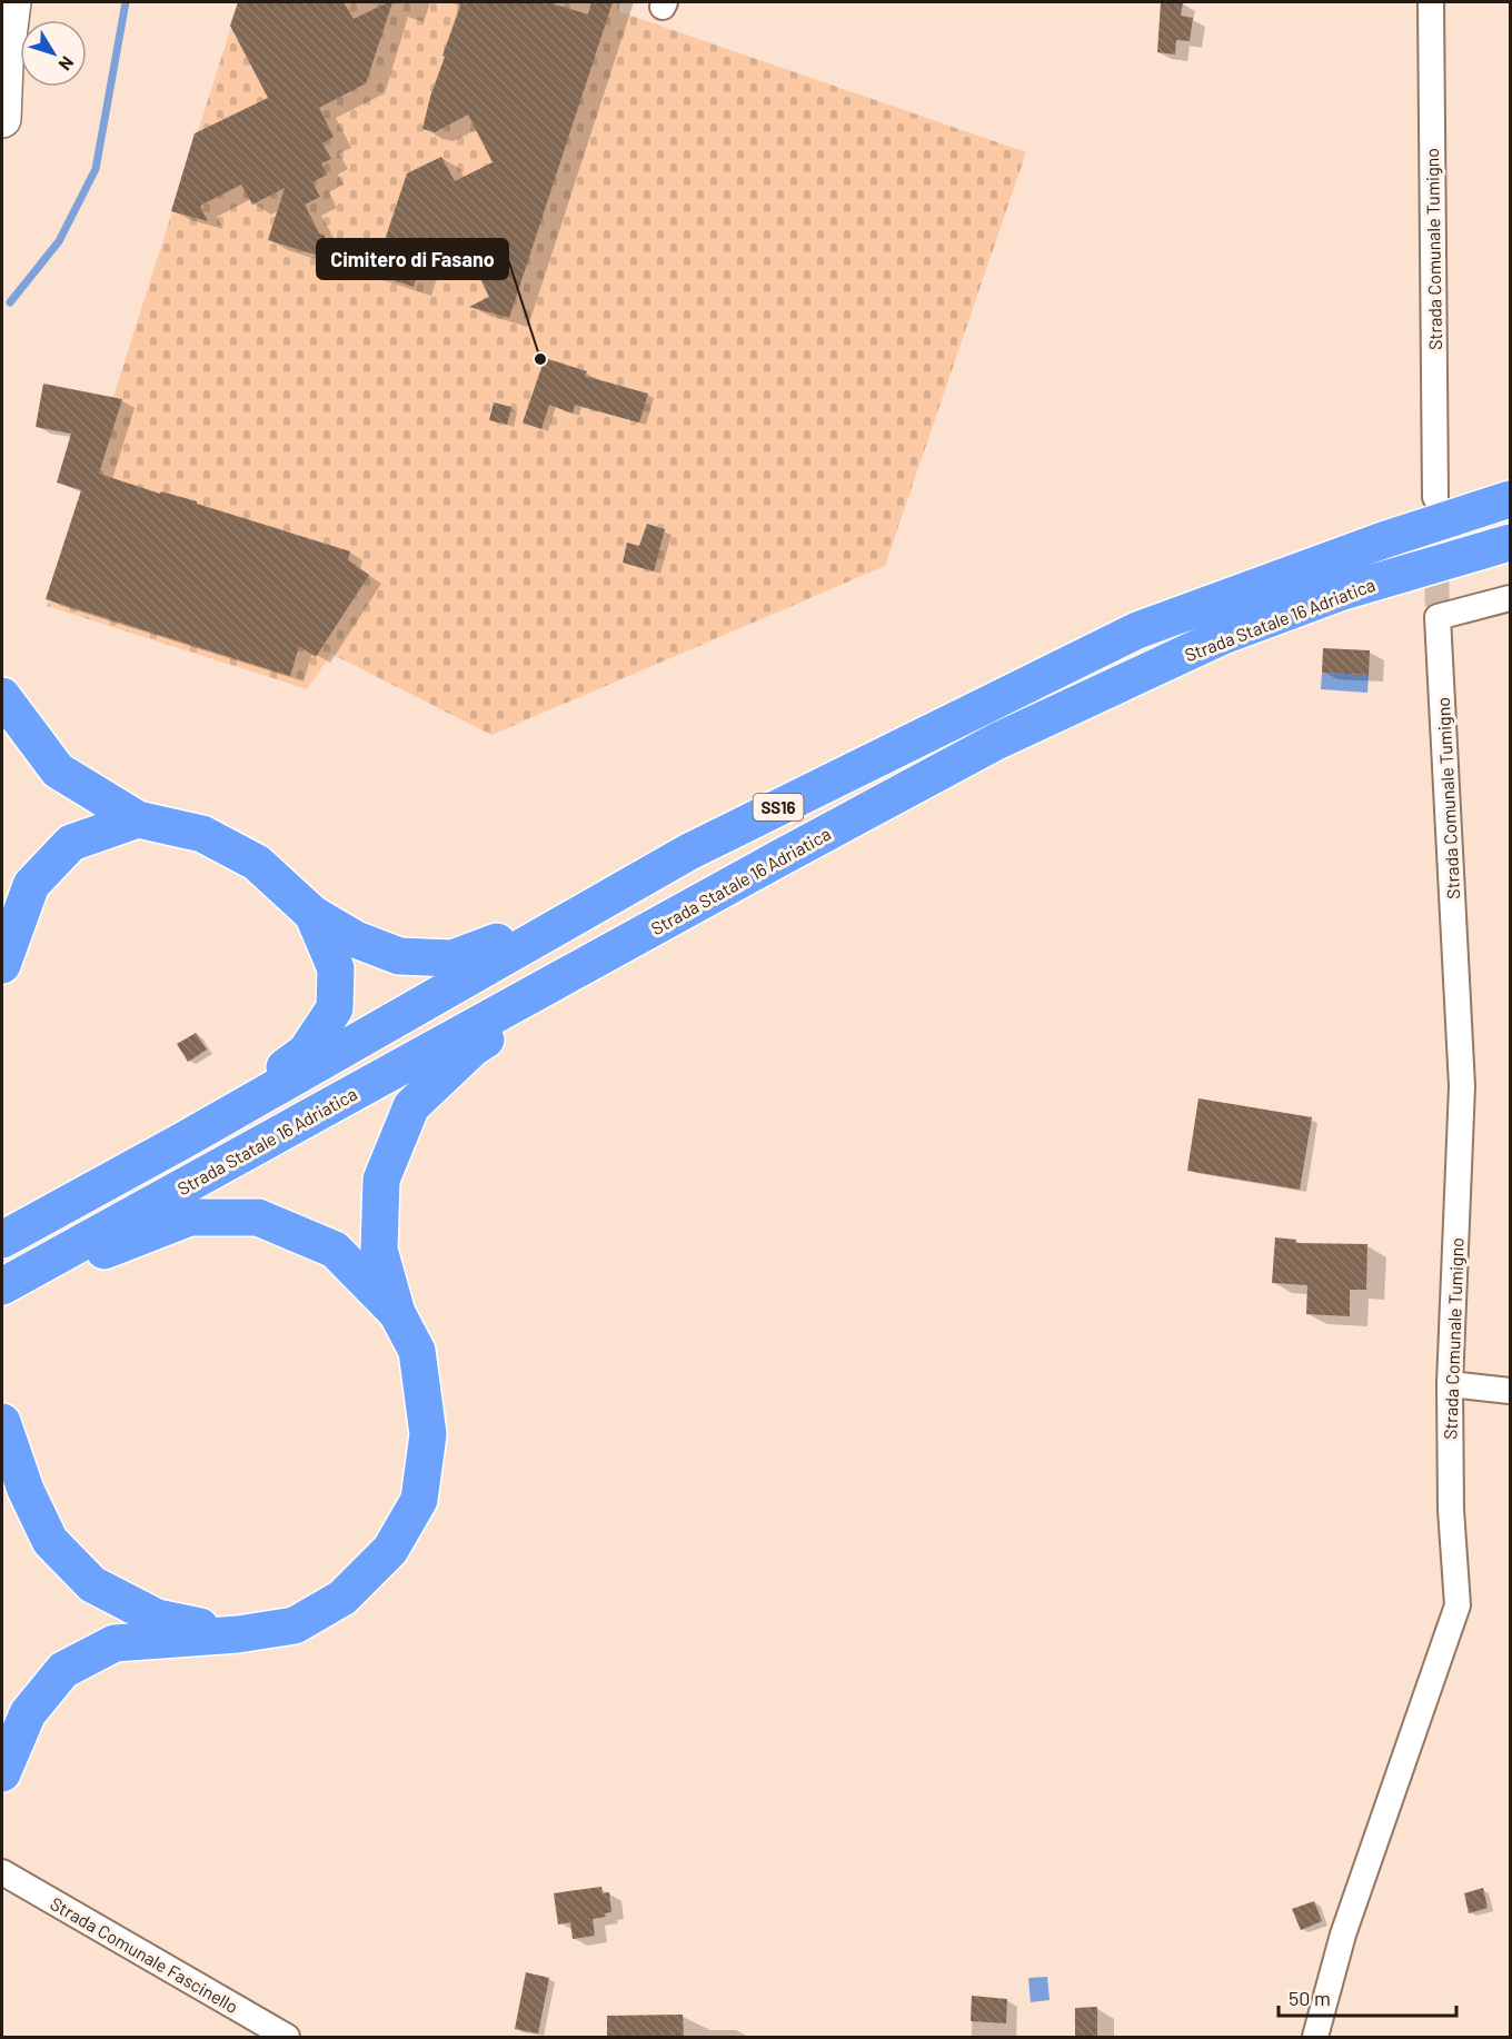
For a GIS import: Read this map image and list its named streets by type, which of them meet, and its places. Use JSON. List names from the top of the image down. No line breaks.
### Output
{"streets":{"highway":["Strada Statale 16 Adriatica","SS16"],"street":["Strada Comunale Tumigno","Strada Comunale Fascinello"]},"places":["Cimitero di Fasano"],"scale_bar":"50 m","north":"bottom right"}
